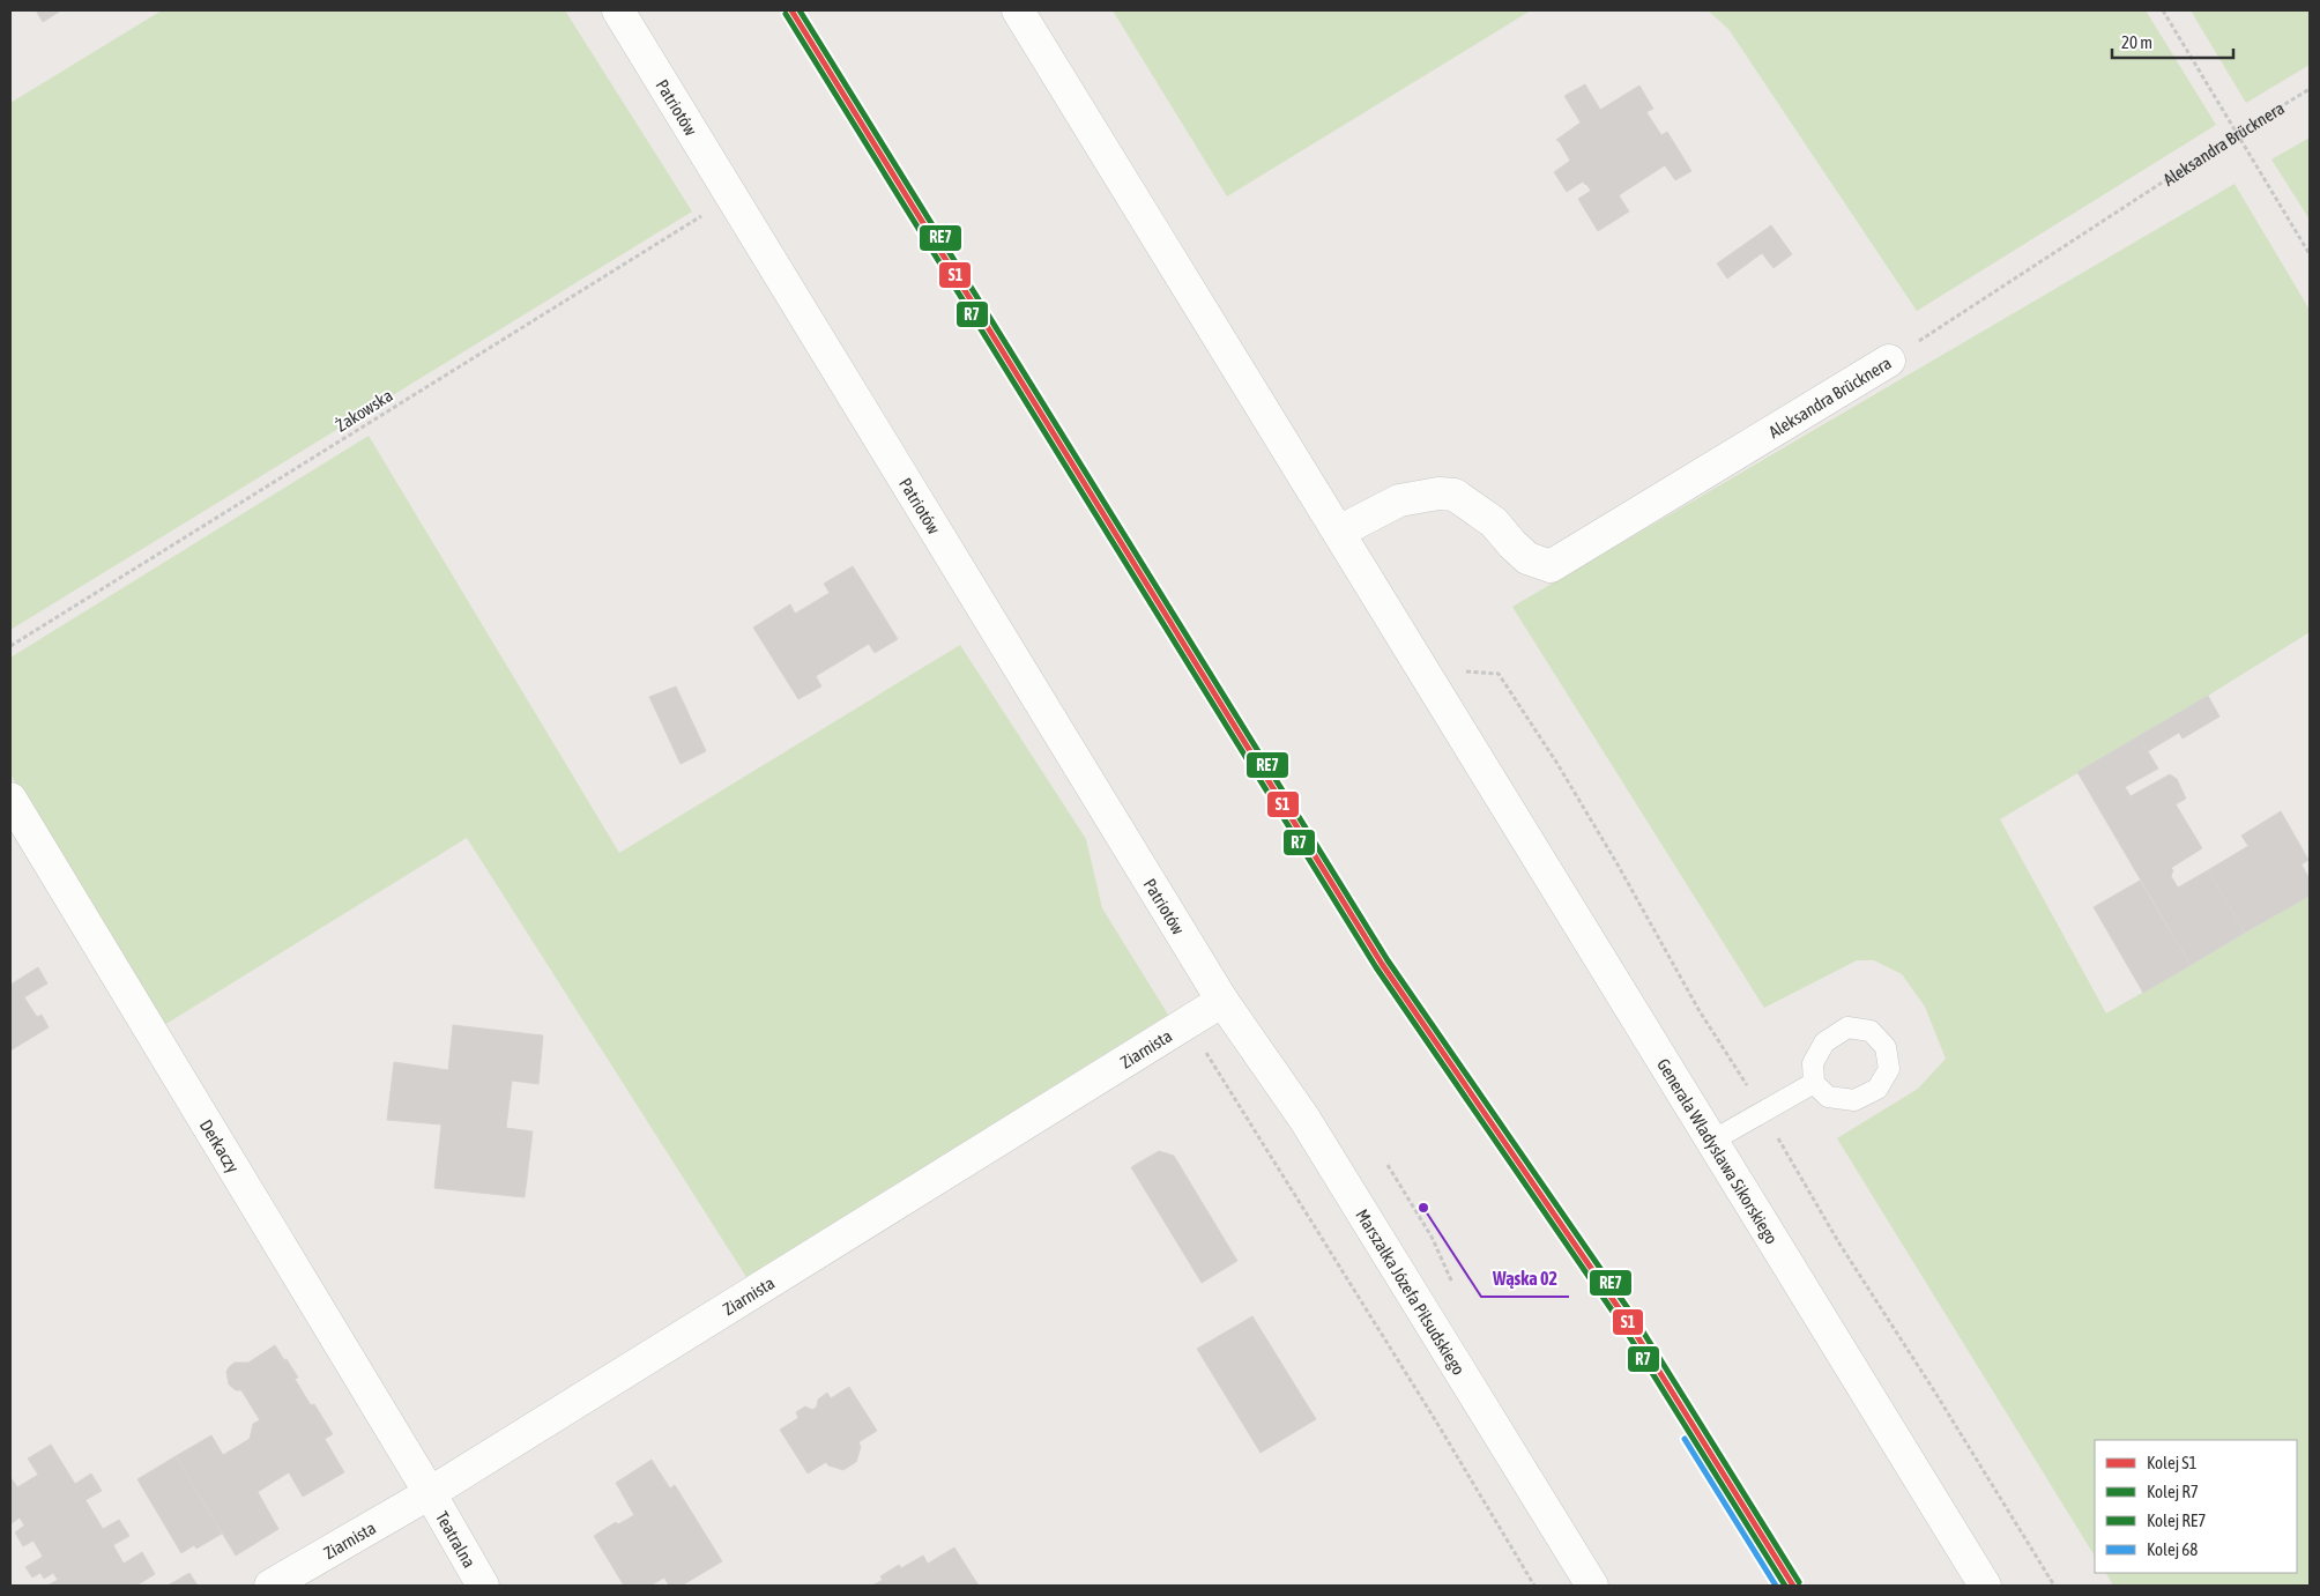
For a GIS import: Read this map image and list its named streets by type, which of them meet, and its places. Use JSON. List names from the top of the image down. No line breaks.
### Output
{"streets":{"main road":["Patriotów","Aleksandra Brücknera","Ziarnista","Derkaczy","Generała Władysława Sikorskiego","Marszałka Józefa Piłsudskiego","Teatralna"],"path":["Żakowska"]},"crossings":[["Patriotów","Żakowska"],["Patriotów","Ziarnista"],["Patriotów","Marszałka Józefa Piłsudskiego"],["Aleksandra Brücknera","Generała Władysława Sikorskiego"],["Ziarnista","Derkaczy"],["Ziarnista","Marszałka Józefa Piłsudskiego"],["Ziarnista","Teatralna"],["Derkaczy","Teatralna"]],"places":["Wąska 02"],"lines":["rail line S1","rail line RE7","rail line R7","rail line 68"],"legend":["Kolej S1","Kolej R7","Kolej RE7","Kolej 68"],"scale_bar":"20 m"}
